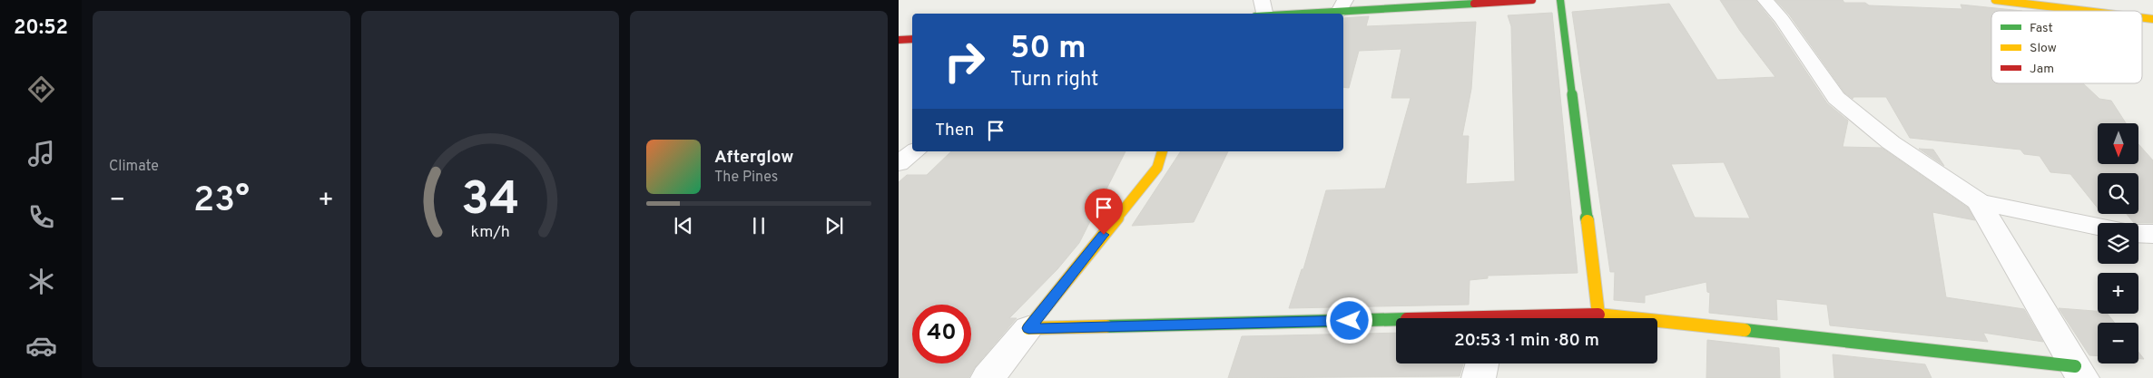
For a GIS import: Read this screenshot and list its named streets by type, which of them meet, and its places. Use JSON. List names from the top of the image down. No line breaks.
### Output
{"legend":["Fast","Slow","Jam"],"north":"bottom","page":{"tabs":"20:52","tile":"Climate","turn":["50 m","Turn right"],"then":"Then","map_buttons":["+","−"],"song":["Afterglow","The Pines"],"heat":["−","23°","+"],"limit":"40","trip":"20:53 · 1 min · 80 m","gauge":["34","km/h"]}}
